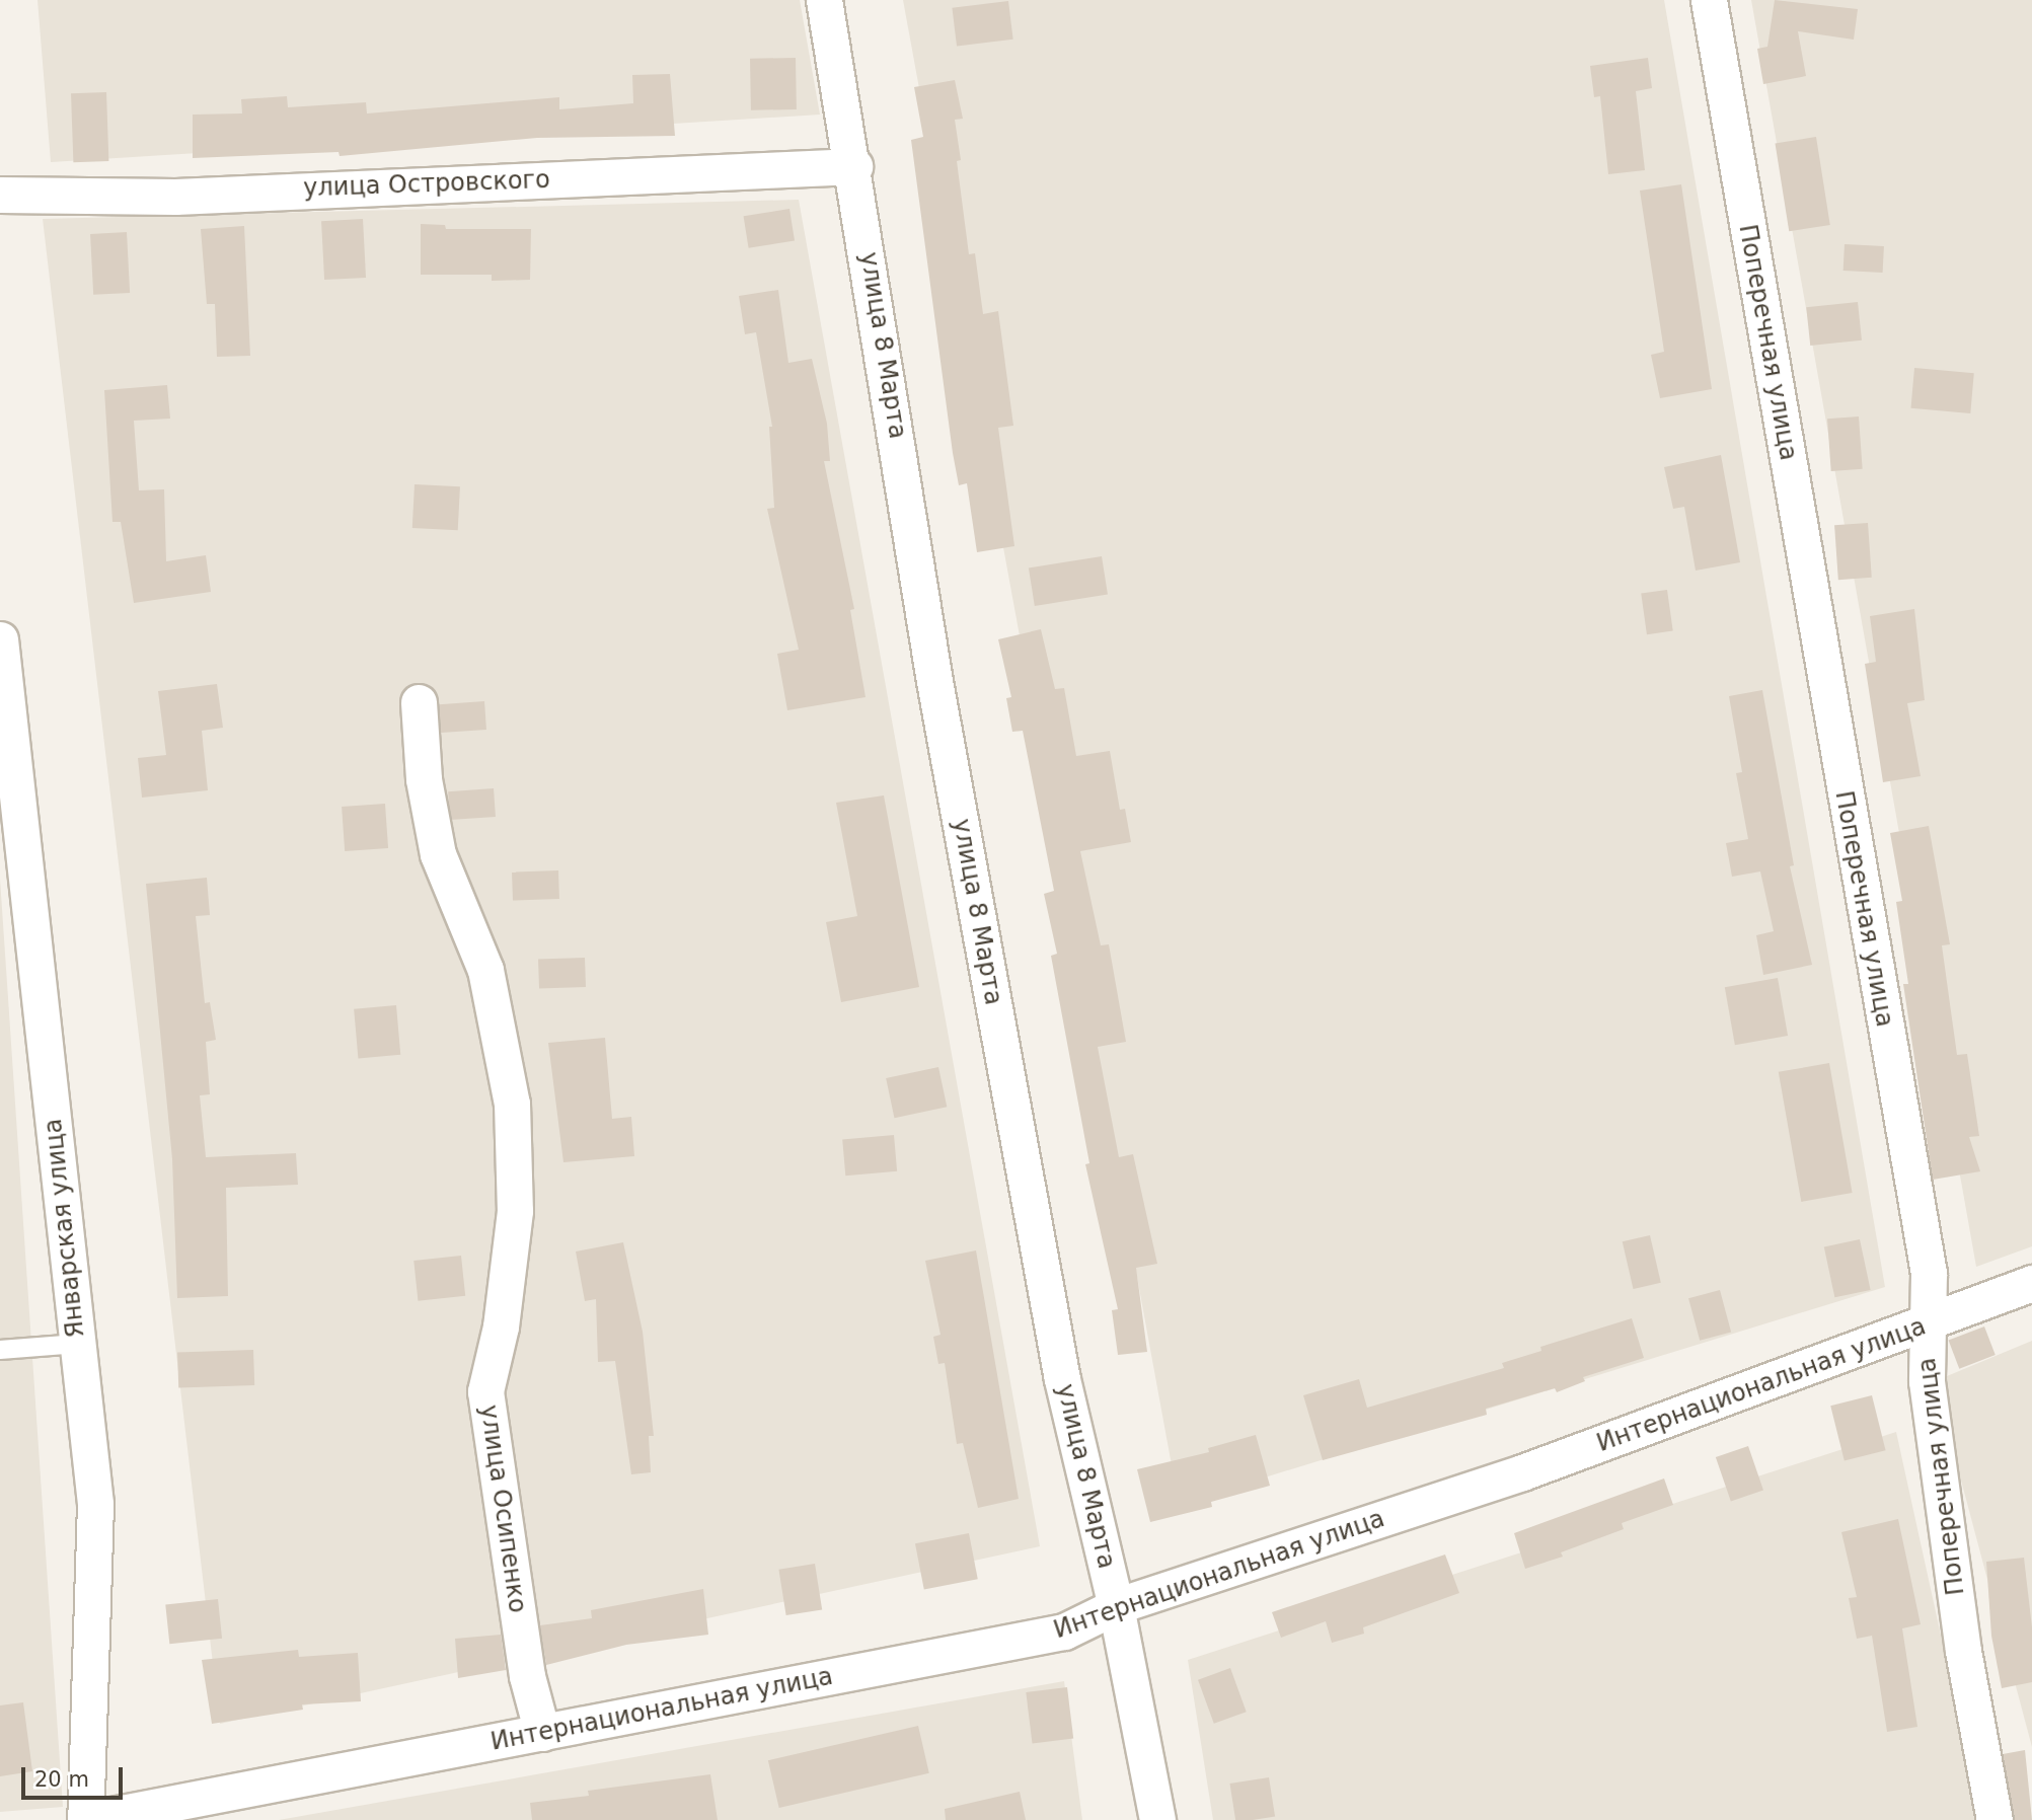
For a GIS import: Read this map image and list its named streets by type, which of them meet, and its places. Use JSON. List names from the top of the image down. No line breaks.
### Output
{"streets":{"street":["улица Островского","Поперечная улица","улица 8 Марта","Январская улица","Интернациональная улица","улица Осипенко"]},"crossings":[["улица Островского","улица 8 Марта"],["Поперечная улица","Интернациональная улица"],["улица 8 Марта","Интернациональная улица"],["Январская улица","Интернациональная улица"],["Интернациональная улица","улица Осипенко"]],"scale_bar":"20 m"}
